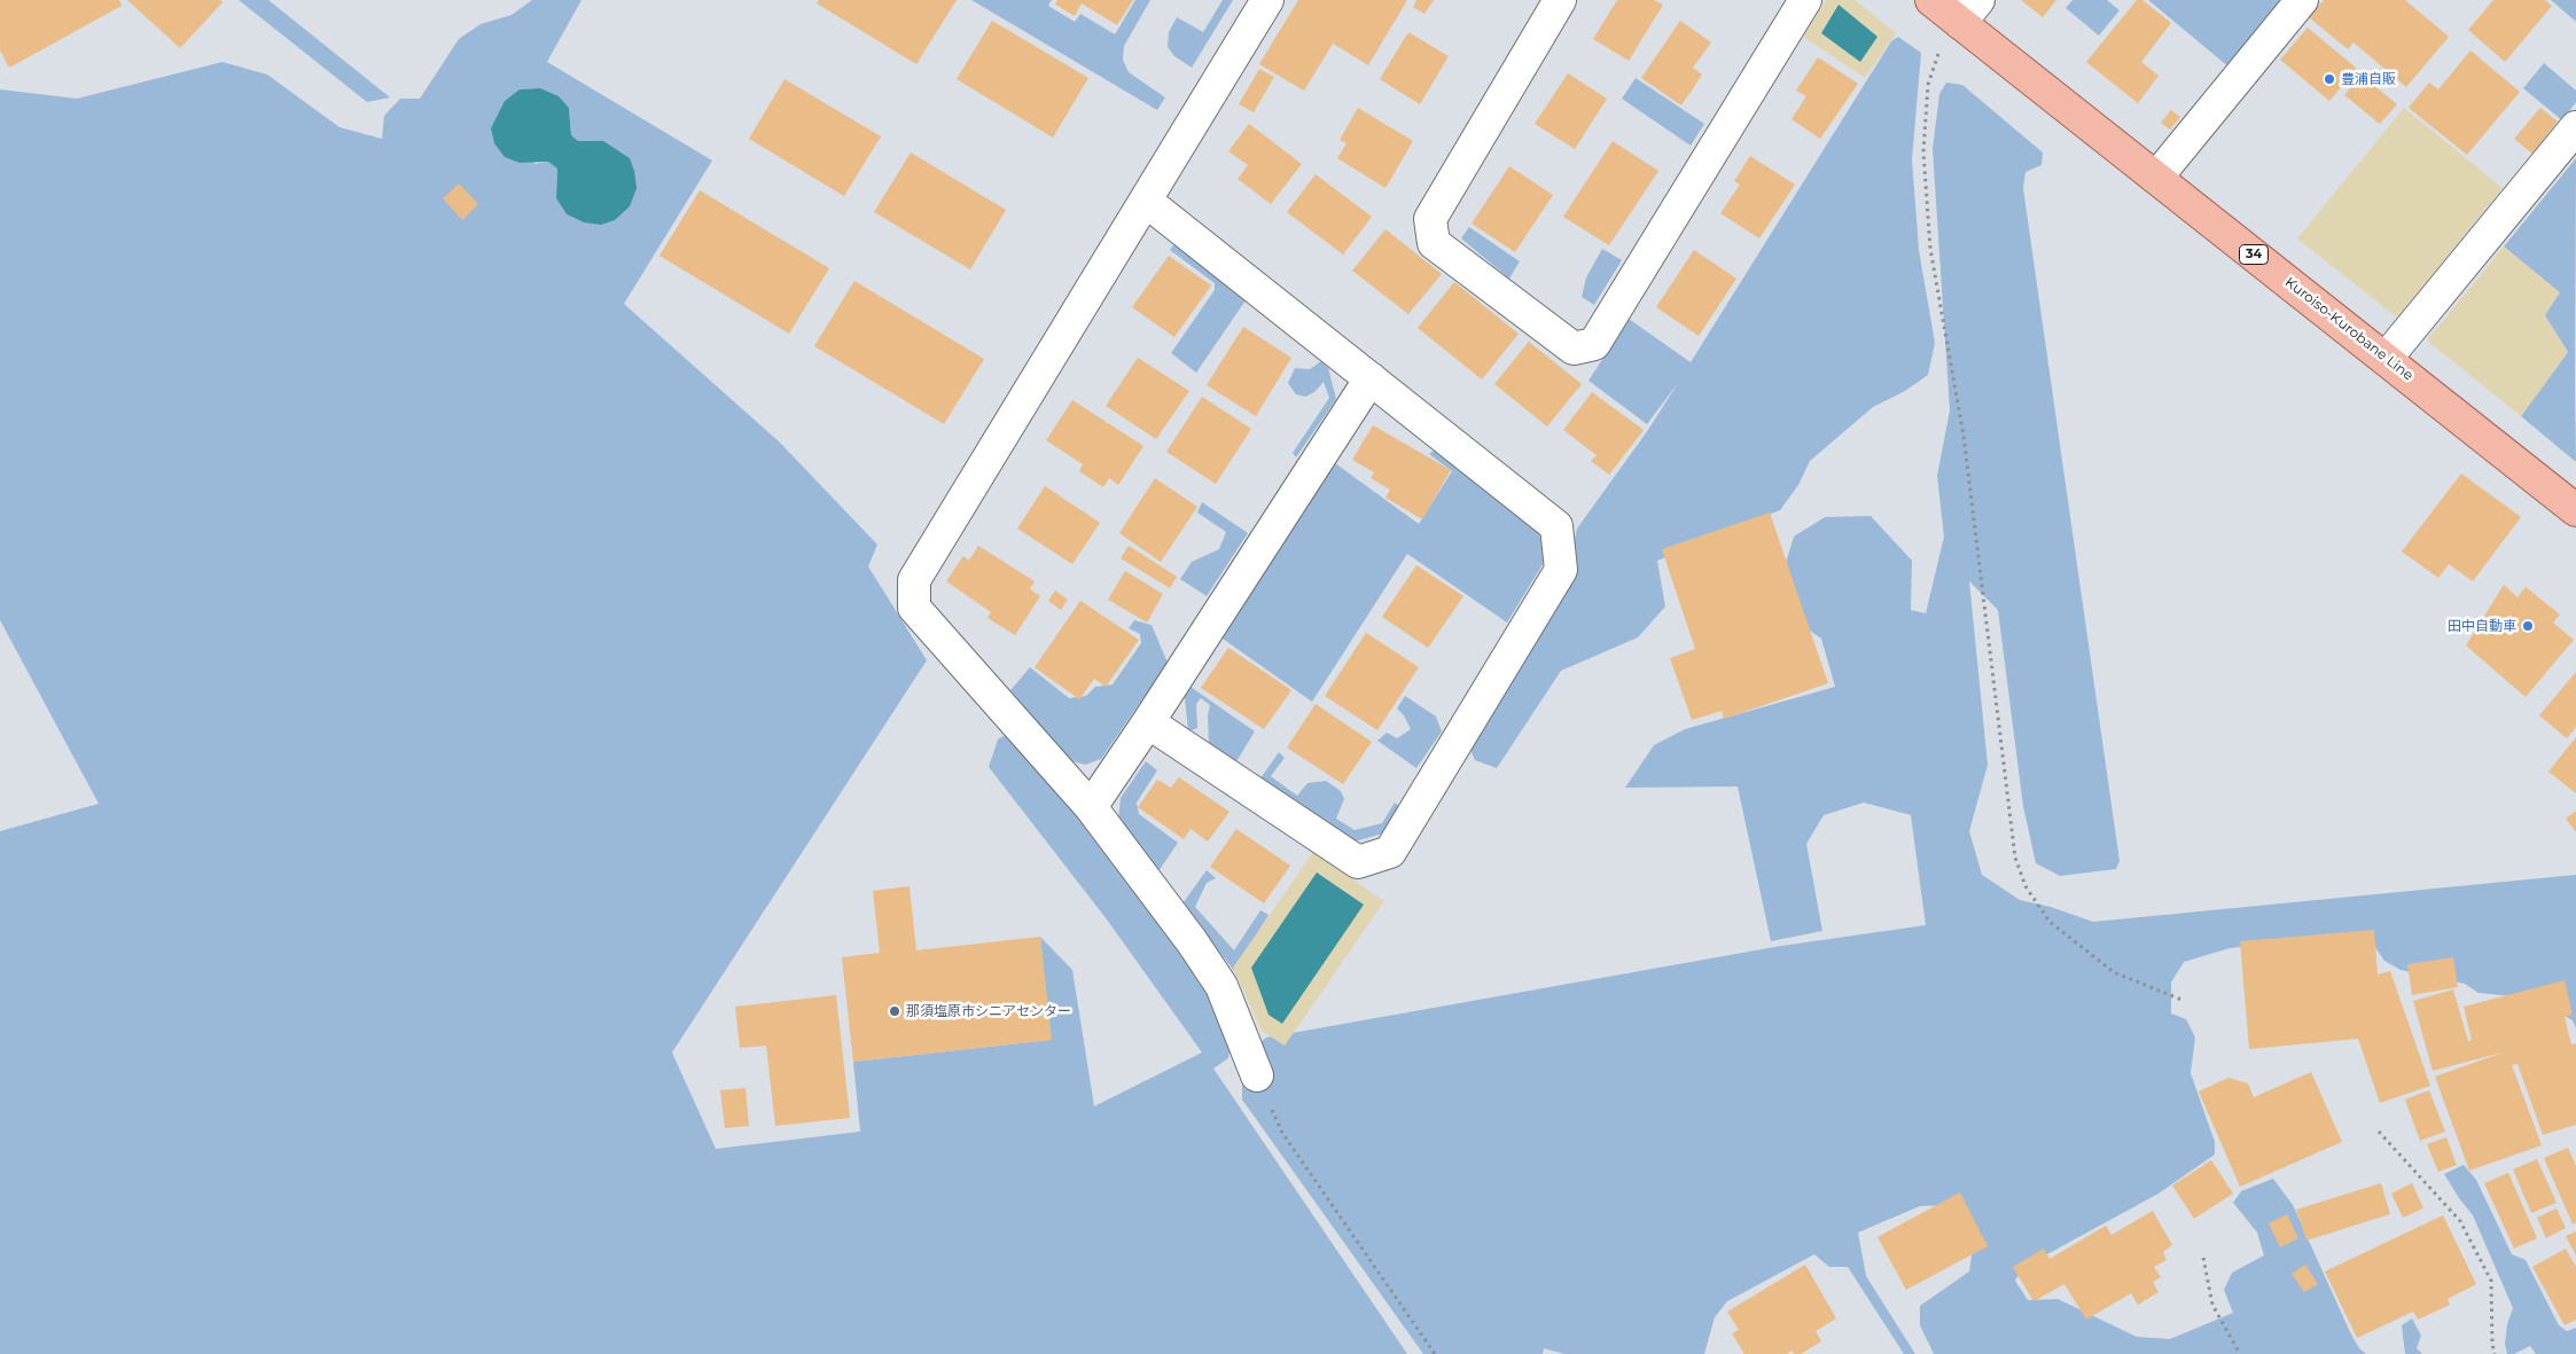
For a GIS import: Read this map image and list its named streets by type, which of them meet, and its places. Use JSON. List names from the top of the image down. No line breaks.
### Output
{"streets":{"main road":["34","Kuroiso-Kurobane Line"]},"places":["豊浦自販","田中自動車","那須塩原市シニアセンター"]}
